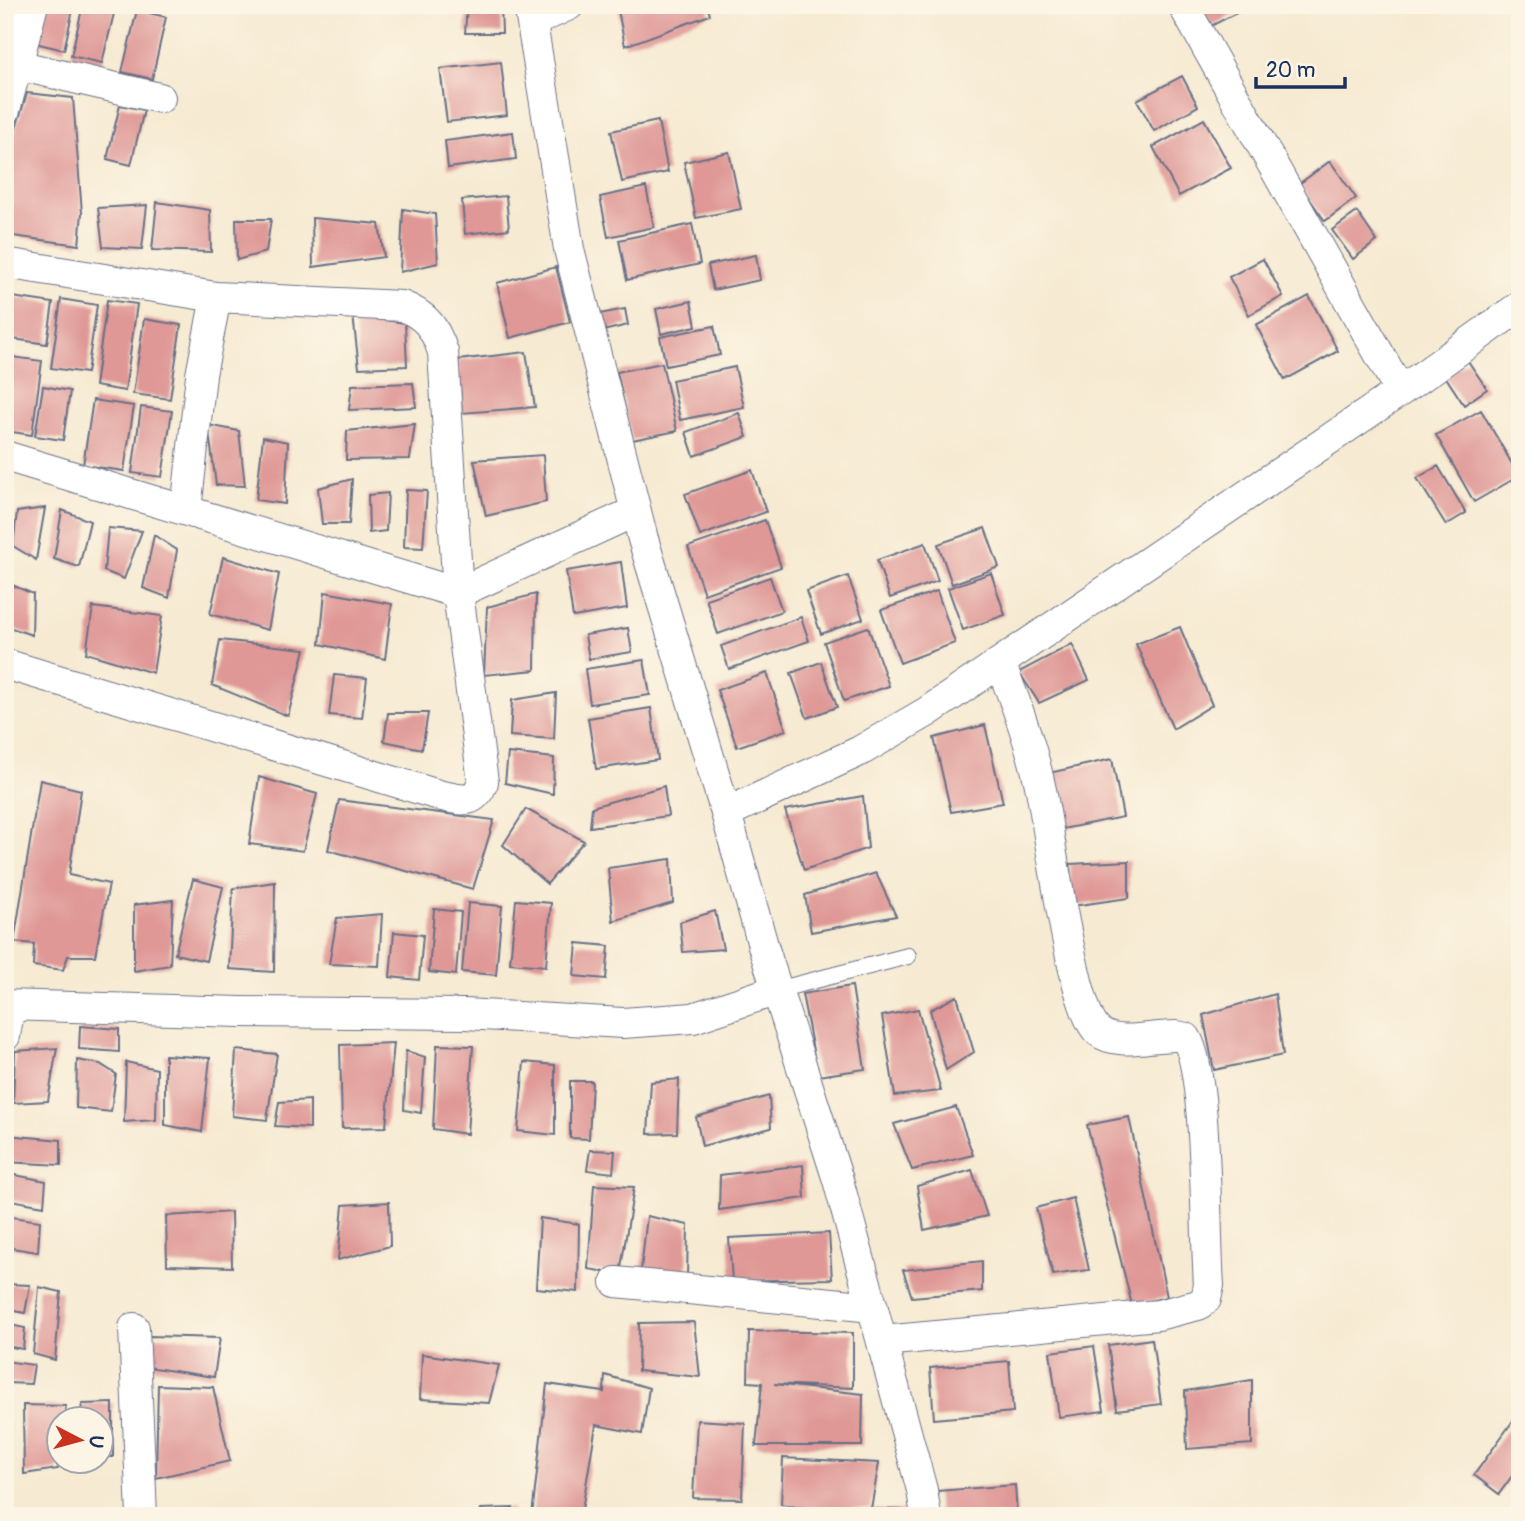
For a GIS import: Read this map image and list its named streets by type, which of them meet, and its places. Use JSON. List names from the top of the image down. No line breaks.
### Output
{"scale_bar":"20 m","north":"right"}
